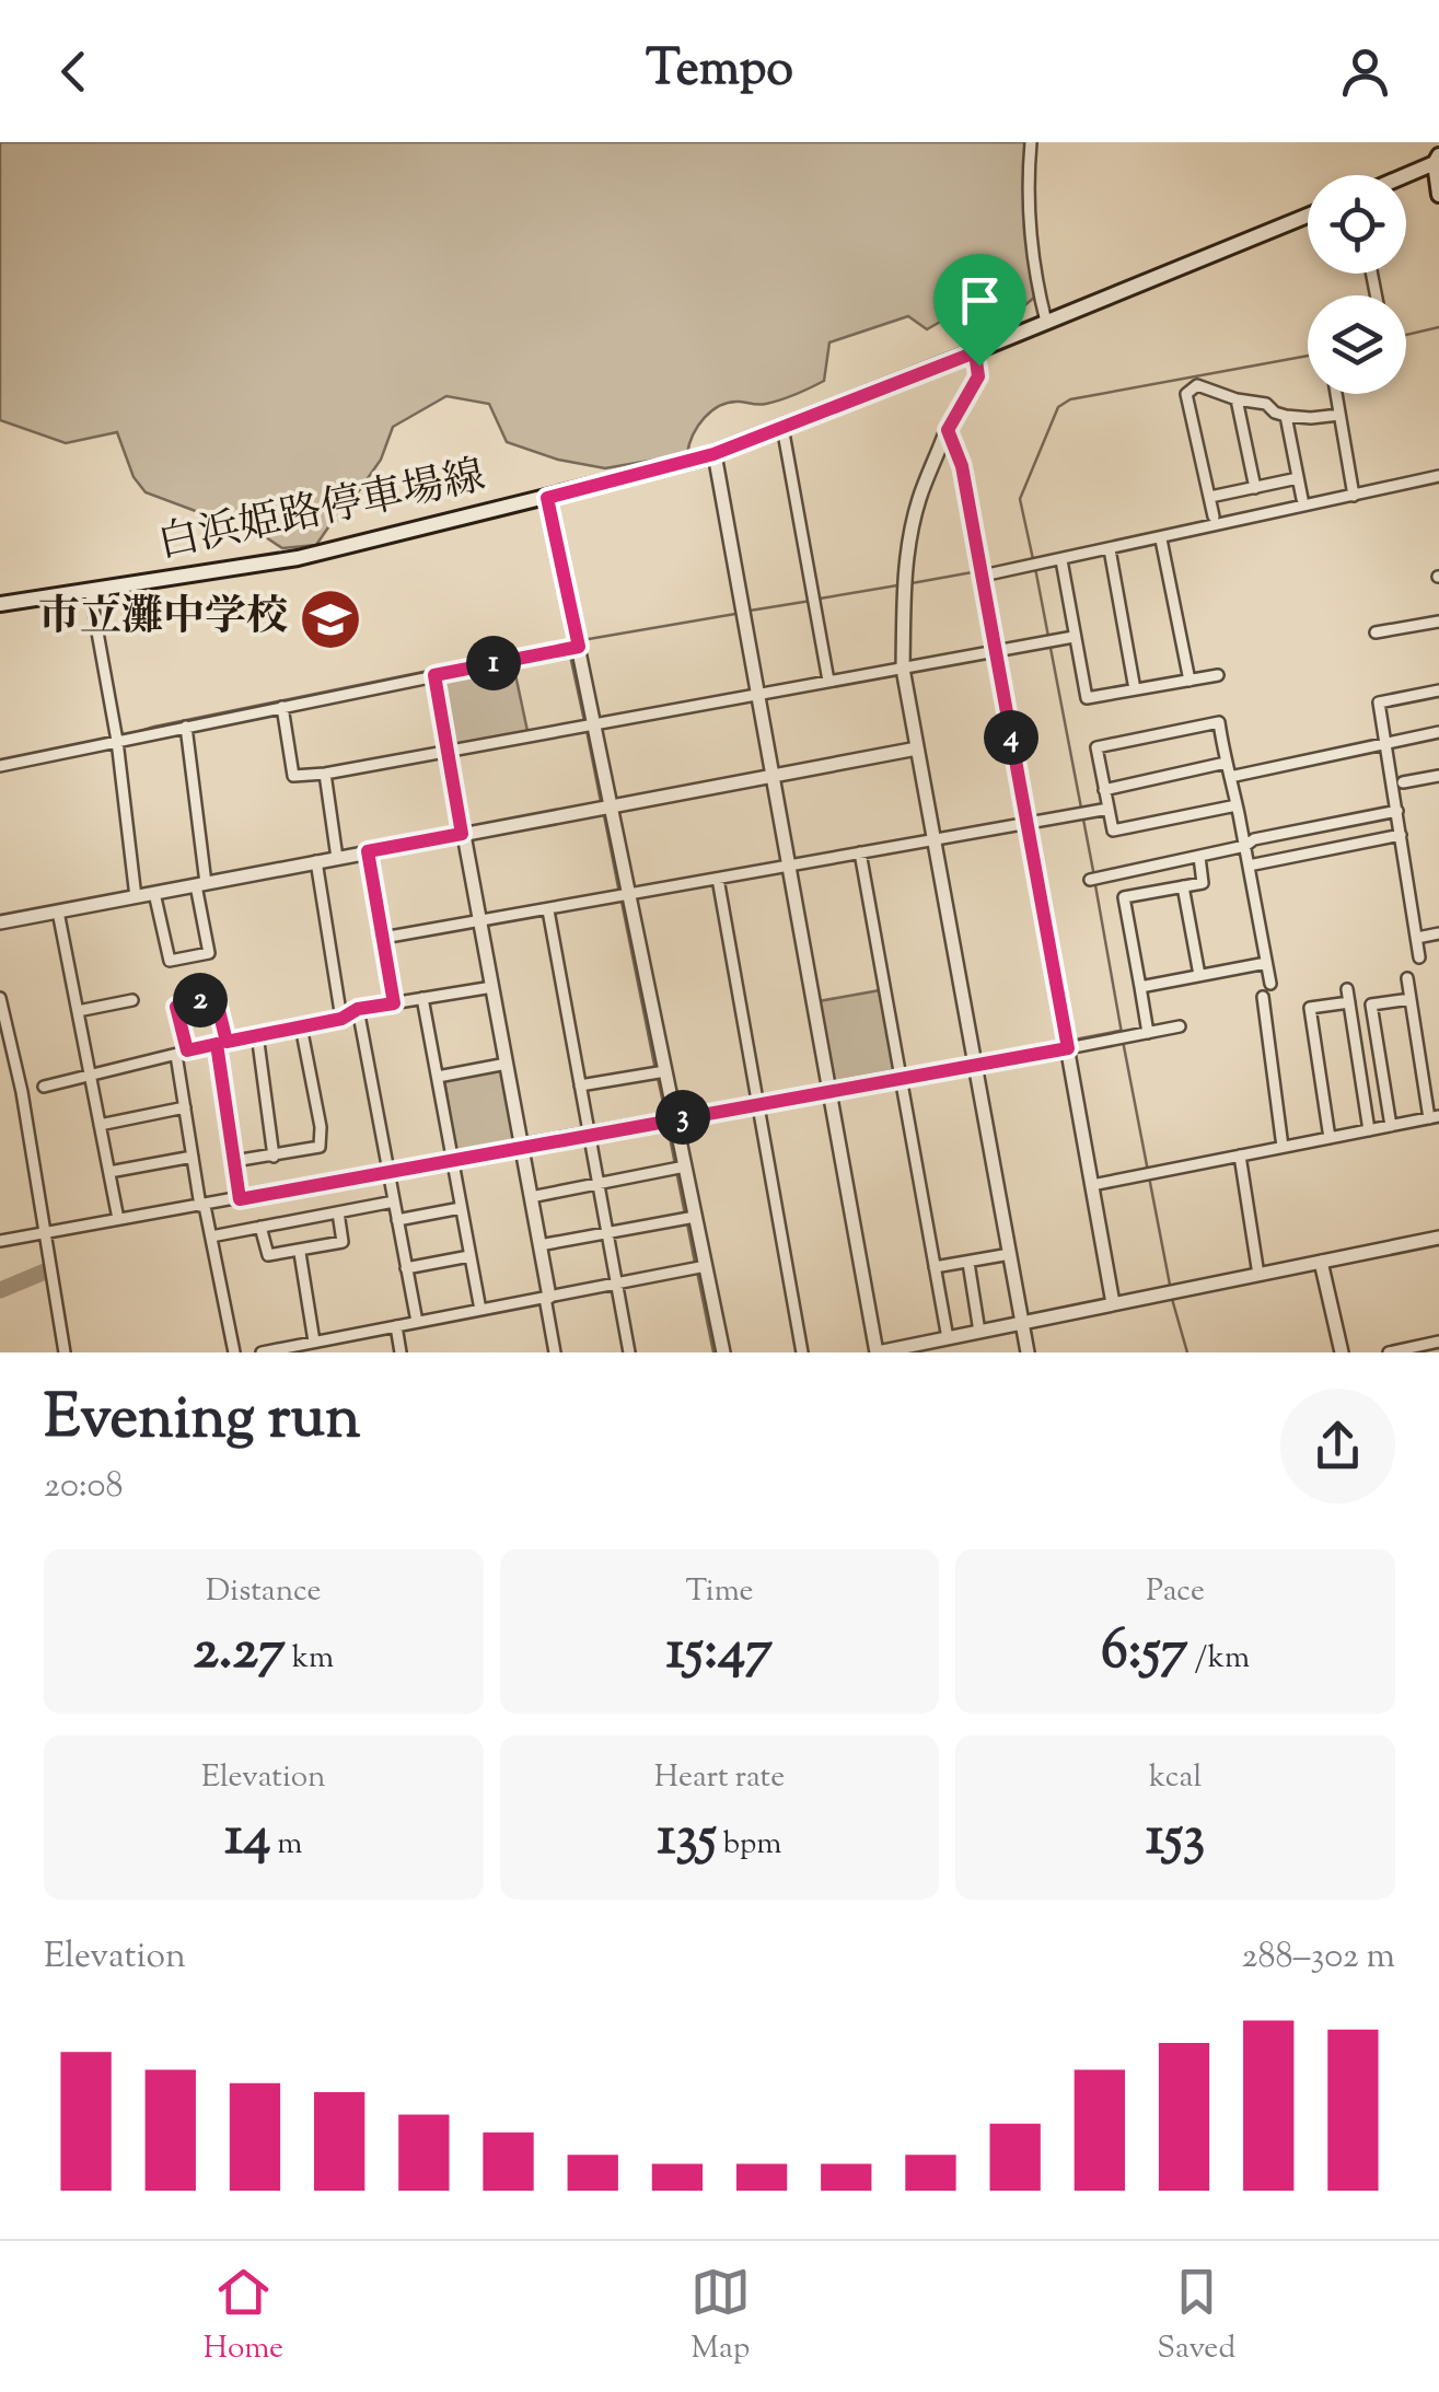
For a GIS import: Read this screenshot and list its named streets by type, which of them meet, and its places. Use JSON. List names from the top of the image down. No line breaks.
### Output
{"streets":{"main road":["白浜姫路停車場線"]},"places":{"school or university":["市立灘中学校"]},"page":{"header":"Tempo","pins":["1","4","2","3"],"heading":["Evening run","20:08"],"stats":[["Distance","2.27 km"],["Time","15:47"],["Pace","6:57 /km"],["Elevation","14 m"],["Heart rate","135 bpm"],["kcal","153"]],"chart":["Elevation","288–302 m"],"tabs":["Home","Map","Saved"]}}
